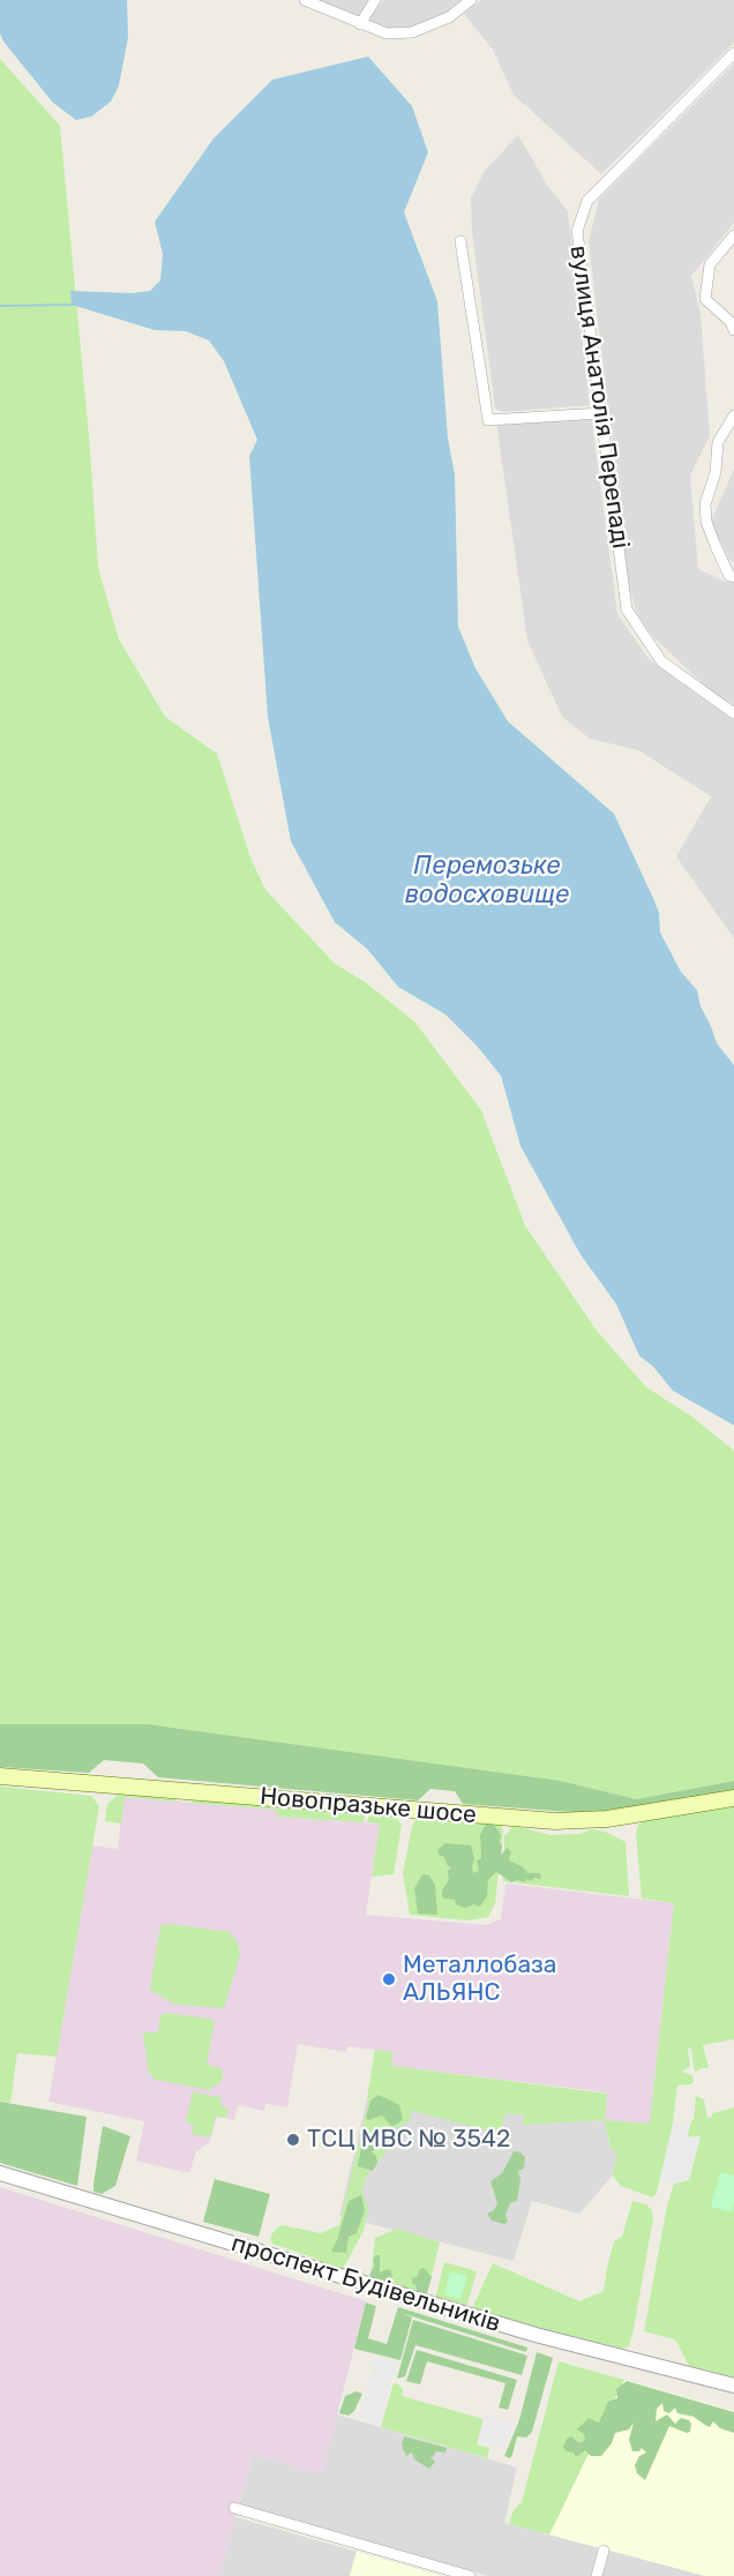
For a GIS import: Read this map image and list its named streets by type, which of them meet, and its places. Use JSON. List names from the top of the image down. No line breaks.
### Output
{"streets":{"main road":["Новопразьке шосе"],"street":["вулиця Анатолія Перепаді","проспект Будівельників"]},"water":["Перемозьке водосховище"],"places":["Металлобаза АЛЬЯНС","ТСЦ МВС № 3542"]}
